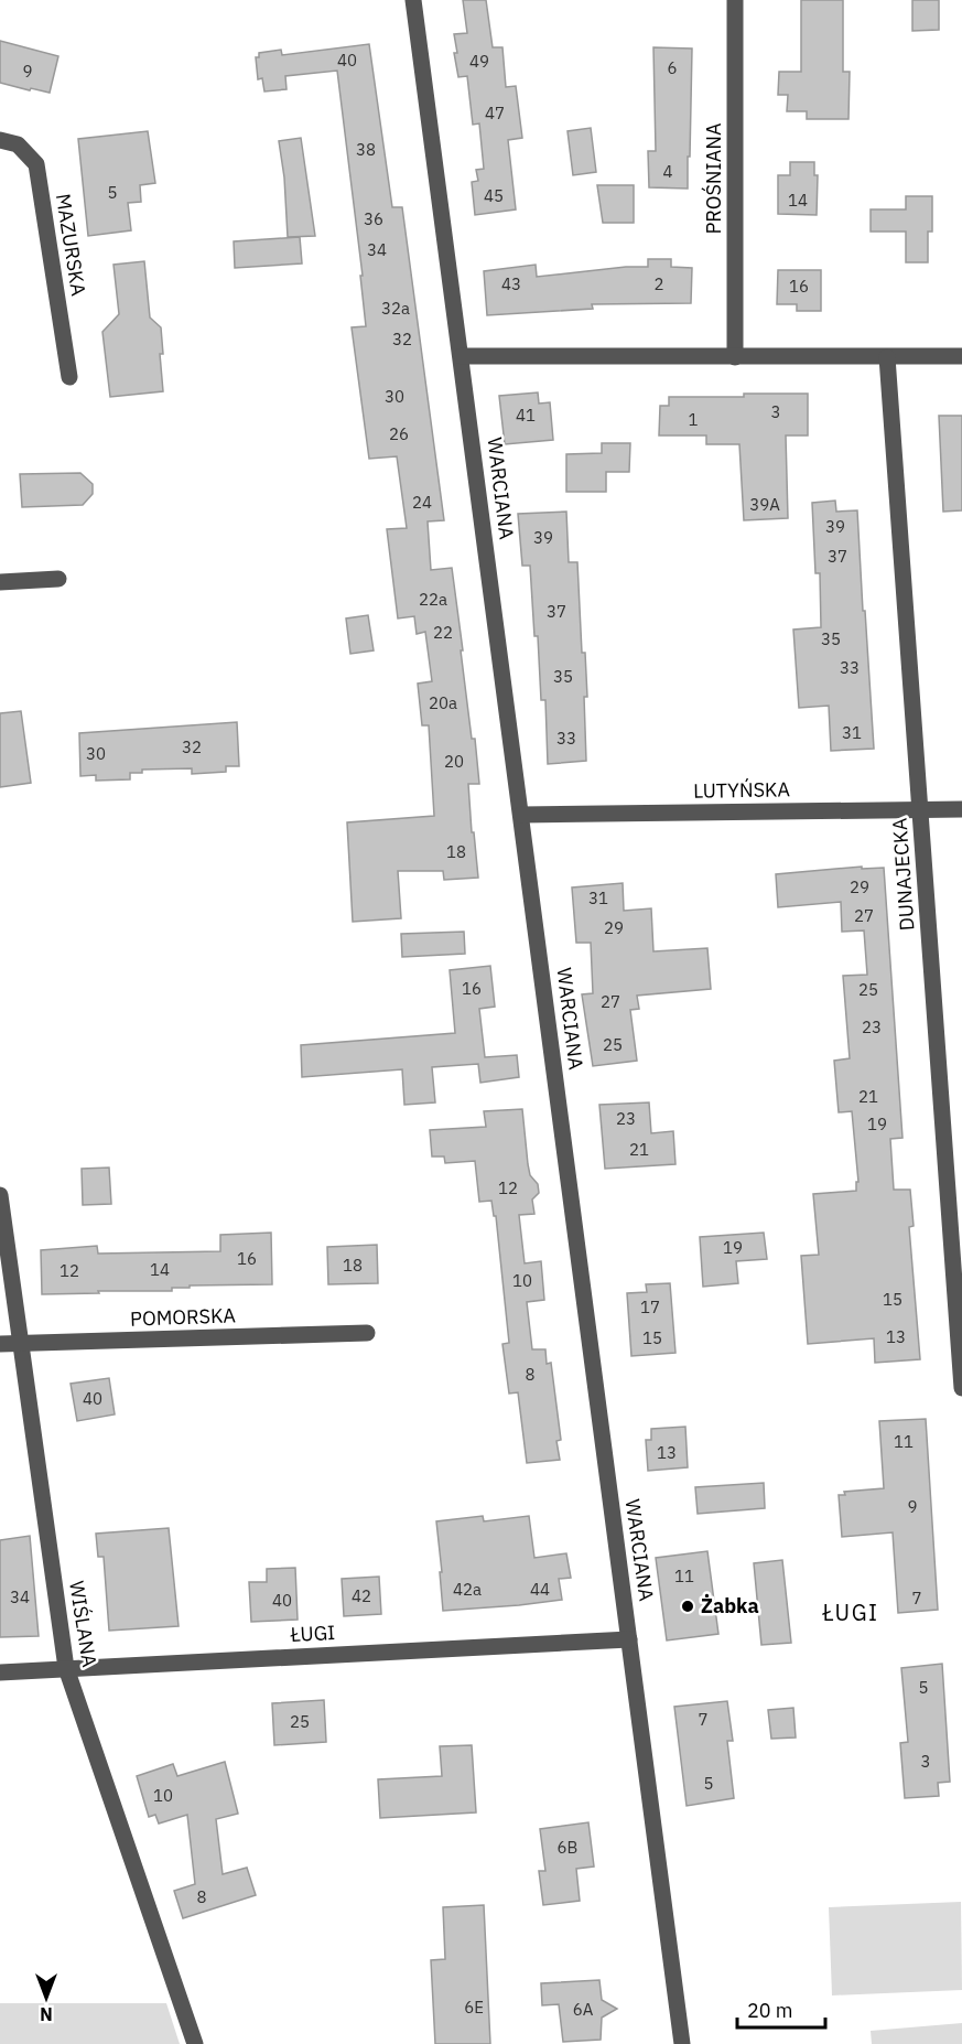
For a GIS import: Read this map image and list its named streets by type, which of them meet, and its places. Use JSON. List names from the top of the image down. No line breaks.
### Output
{"streets":{"street":["PROŚNIANA","MAZURSKA","WARCIANA","LUTYŃSKA","DUNAJECKA","POMORSKA","WIŚLANA","ŁUGI"]},"crossings":[["WARCIANA","LUTYŃSKA"],["WARCIANA","ŁUGI"],["LUTYŃSKA","DUNAJECKA"],["POMORSKA","WIŚLANA"],["WIŚLANA","ŁUGI"]],"districts":["ŁUGI"],"places":["Żabka"],"house_numbers":["40","49","6","9","47","38","4","5","45","14","36","34","43","2","16","32a","32","30","3","41","1","26","24","39A","39","39","37","22a","37","22","35","33","35","20a","31","33","32","30","20","18","29","31","27","29","16","25","27","23","25","21","23","19","21","12","19","16","18","14","12","10","15","17","13","15","8","40","11","13","9","11","42a","44","42","34","7","40","5","7","25","3","5","10","6B","8","6E","6A"],"scale_bar":"20 m","north":"bottom"}
